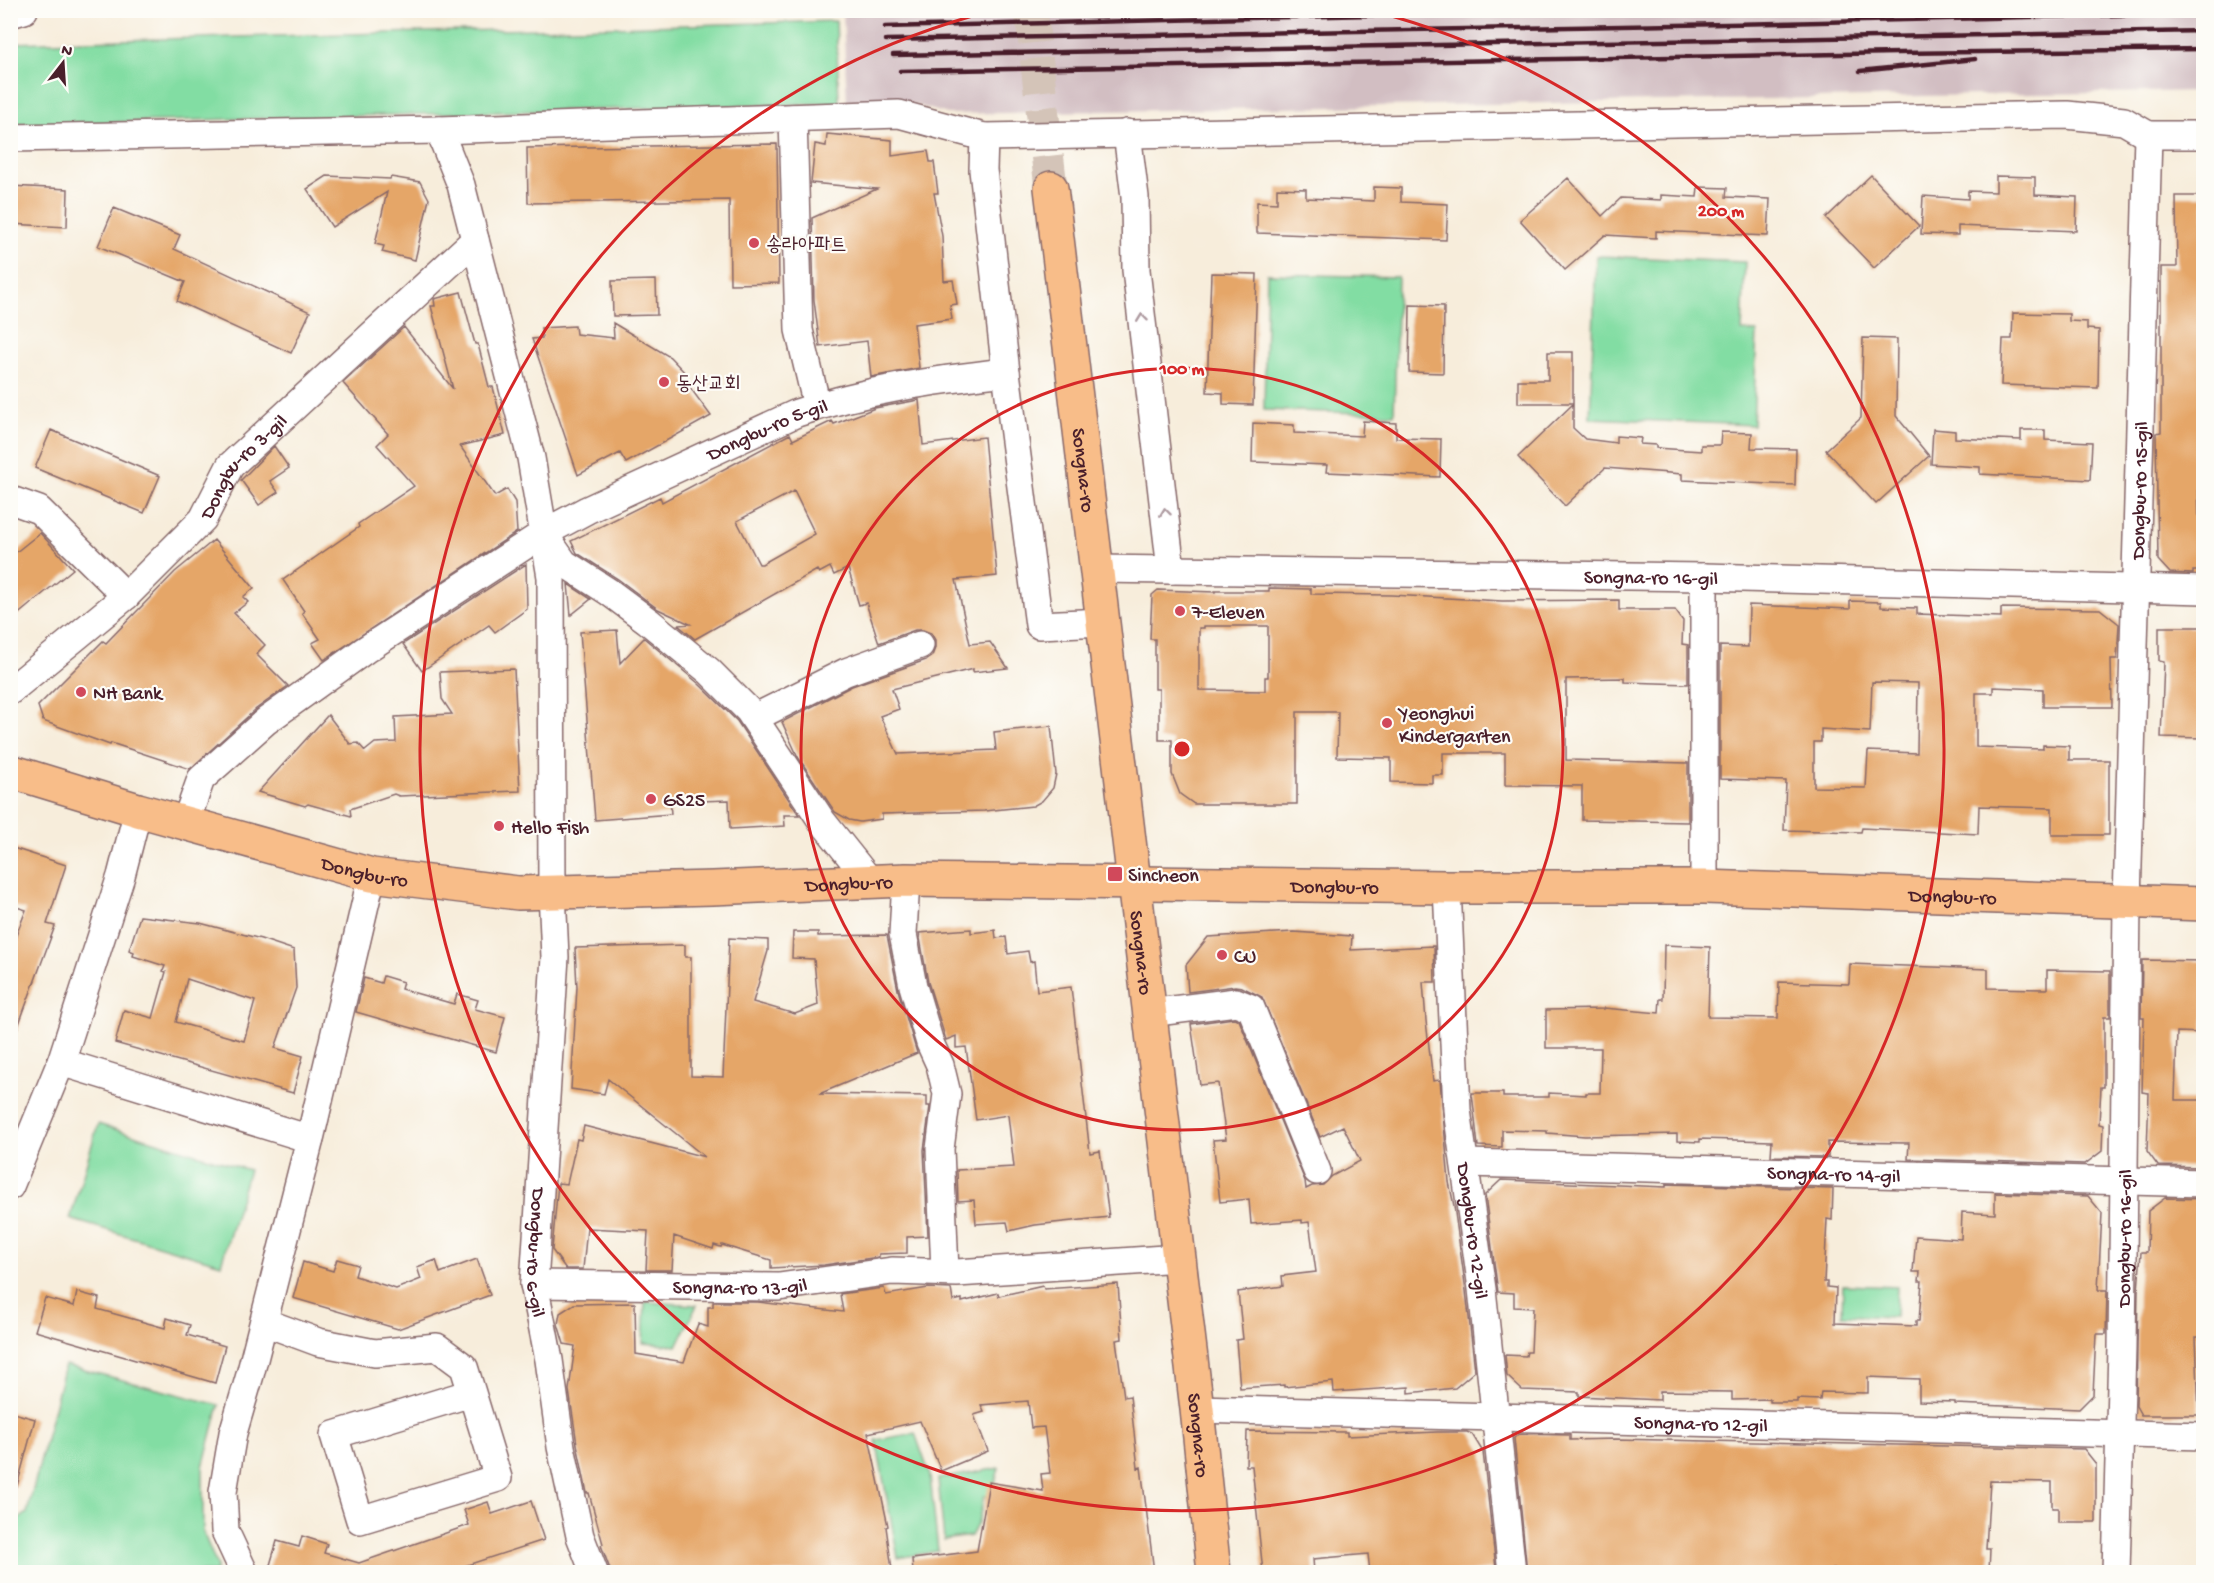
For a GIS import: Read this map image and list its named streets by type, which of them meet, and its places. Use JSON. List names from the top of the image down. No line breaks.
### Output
{"streets":{"main road":["Songna-ro","Dongbu-ro"],"street":["Dongbu-ro 5-gil","Dongbu-ro 3-gil","Dongbu-ro 15-gil","Songna-ro 16-gil","Songna-ro 14-gil","Dongbu-ro 12-gil","Dongbu-ro 16-gil","Dongbu-ro 6-gil","Songna-ro 13-gil","Songna-ro 12-gil"]},"crossings":[["Dongbu-ro 5-gil","Dongbu-ro"],["Dongbu-ro 5-gil","Dongbu-ro 6-gil"],["Dongbu-ro 3-gil","Dongbu-ro 6-gil"],["Songna-ro","Songna-ro 16-gil"],["Songna-ro","Dongbu-ro"],["Songna-ro","Songna-ro 13-gil"],["Songna-ro","Songna-ro 12-gil"],["Dongbu-ro 15-gil","Songna-ro 16-gil"],["Dongbu-ro 15-gil","Dongbu-ro"],["Dongbu-ro 15-gil","Dongbu-ro 16-gil"],["Dongbu-ro","Dongbu-ro 12-gil"],["Dongbu-ro","Dongbu-ro 16-gil"],["Dongbu-ro","Dongbu-ro 6-gil"],["Songna-ro 14-gil","Dongbu-ro 12-gil"],["Songna-ro 14-gil","Dongbu-ro 16-gil"],["Dongbu-ro 12-gil","Songna-ro 12-gil"],["Dongbu-ro 16-gil","Songna-ro 12-gil"],["Dongbu-ro 6-gil","Songna-ro 13-gil"]],"places":{"other":["송라아파트","동산교회","7-Eleven","NH Bank","Yeonghui Kindergarten","GS25","Hello Fish","CU"],"transit":["Sincheon"]},"north":"top","rings":["200 m","100 m"]}
